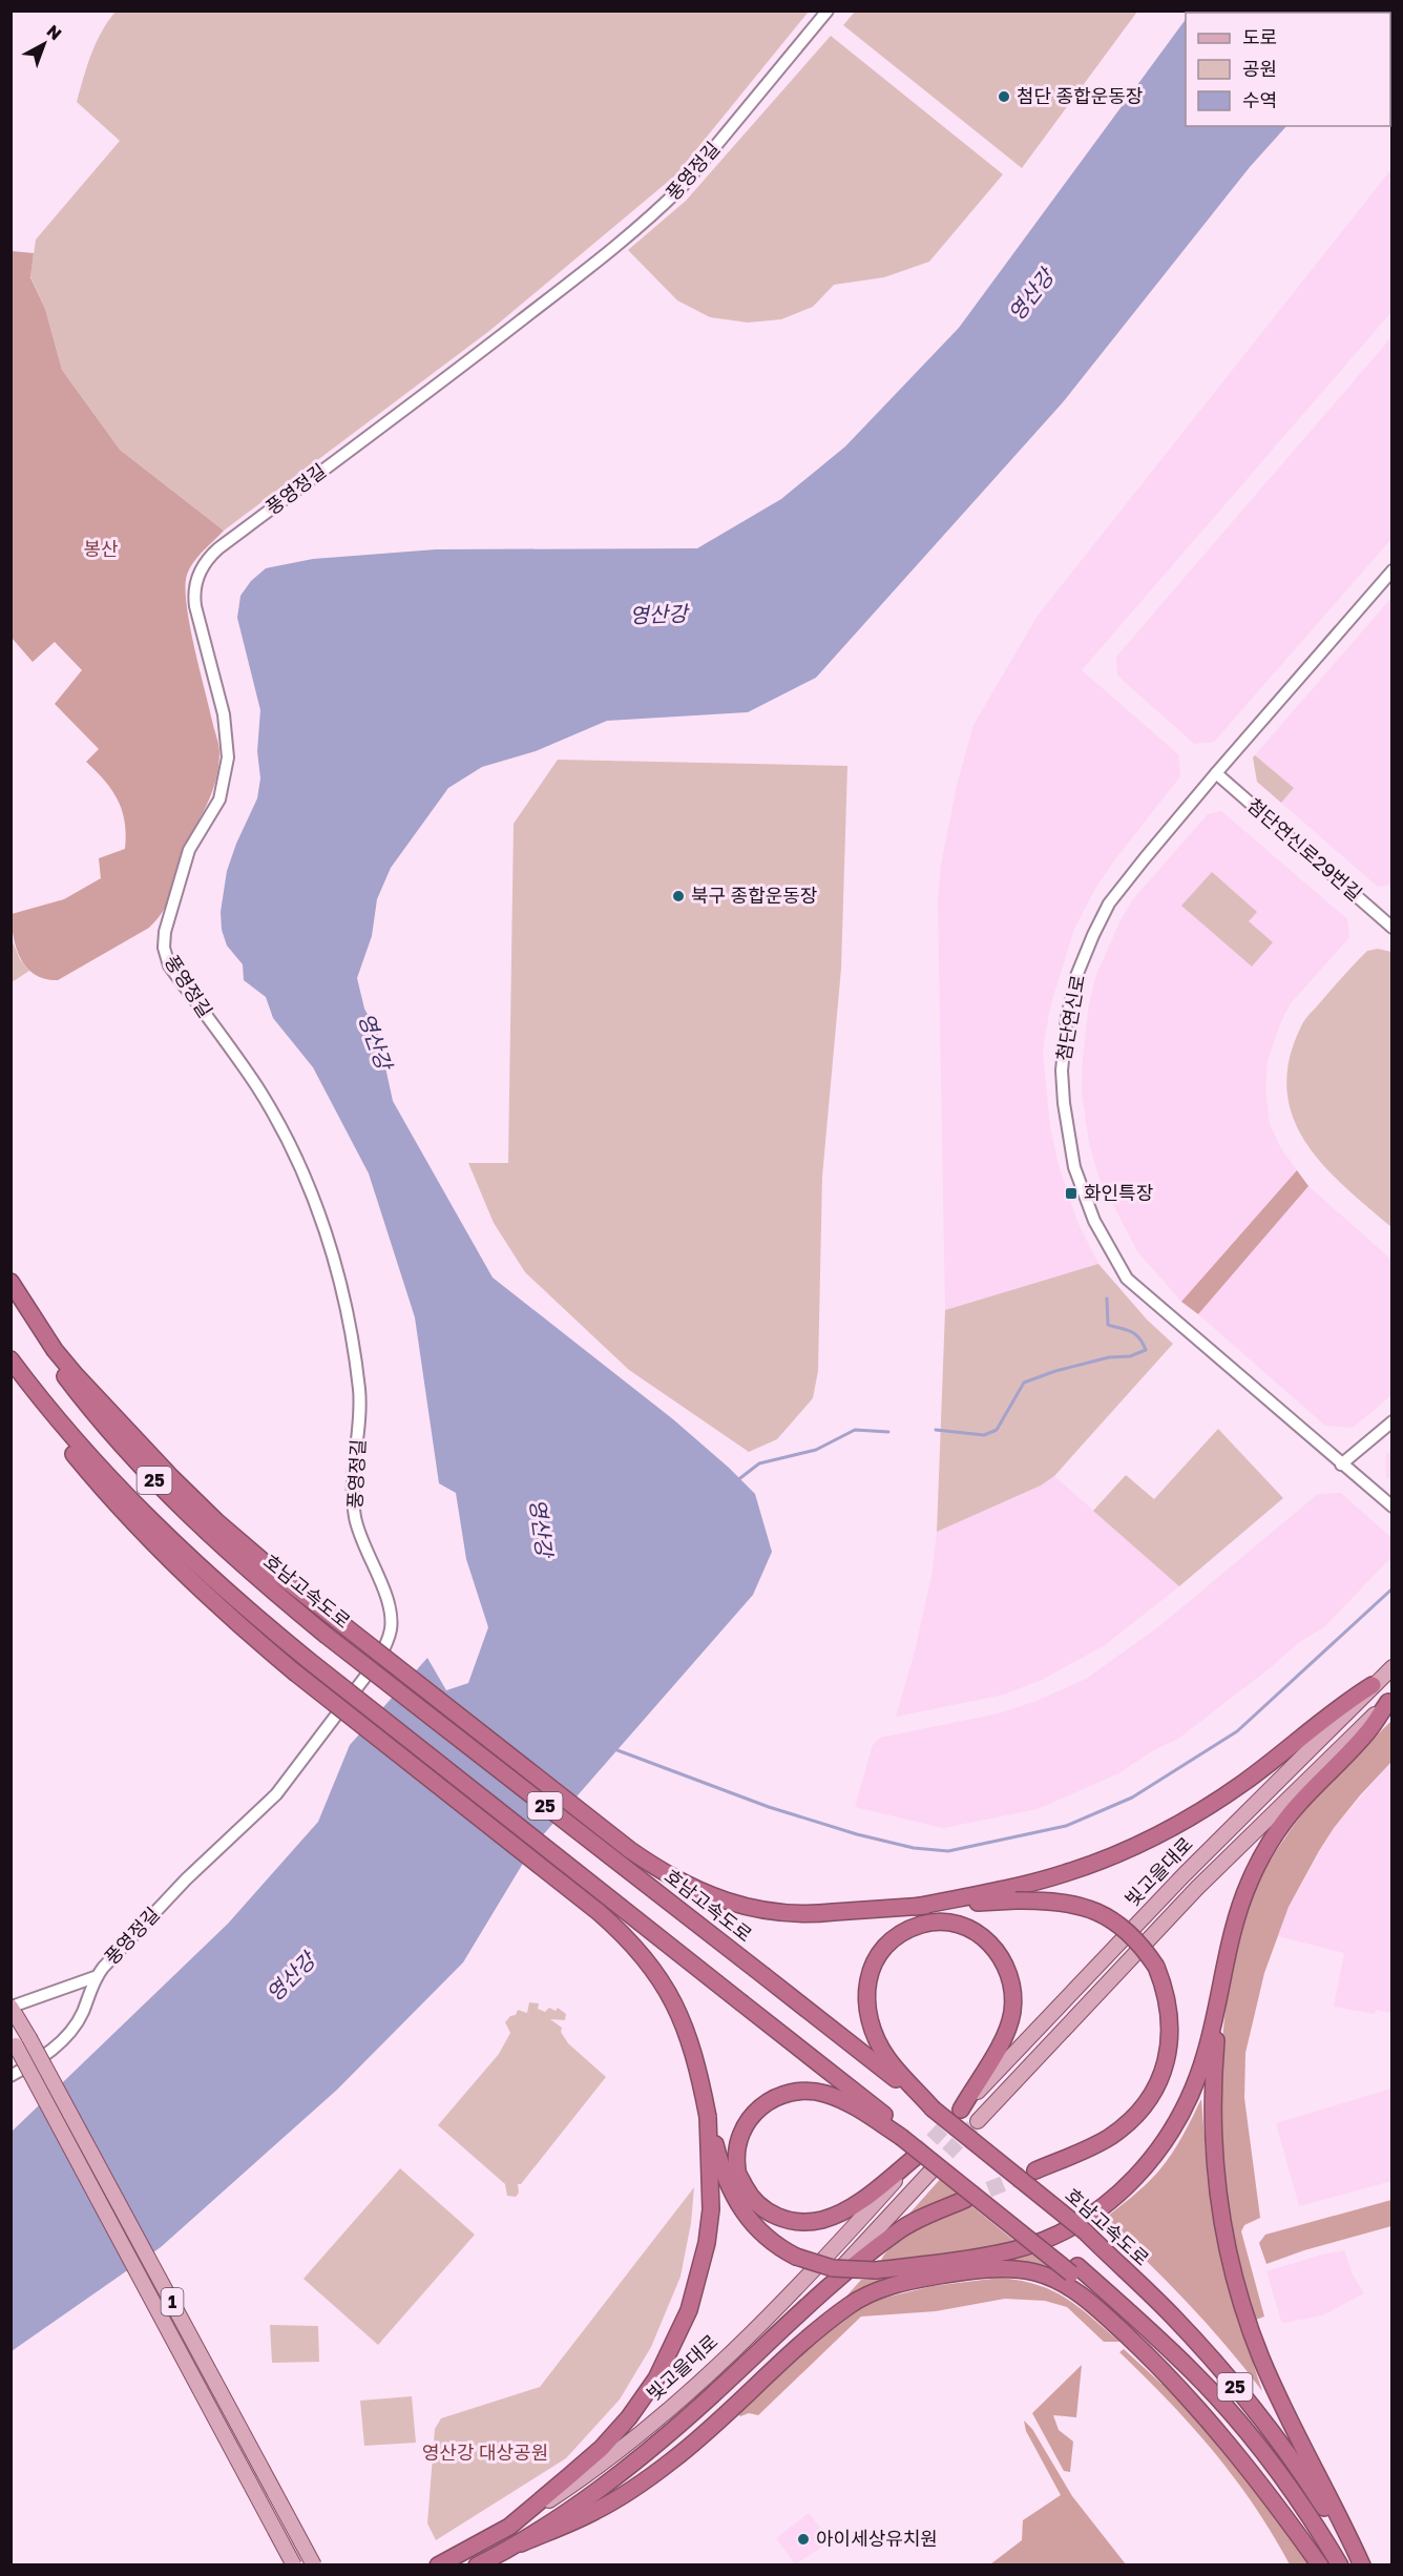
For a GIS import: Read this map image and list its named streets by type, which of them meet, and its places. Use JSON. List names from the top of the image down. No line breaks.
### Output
{"streets":{"highway":["25","호남고속도로","빛고을대로"],"main road":["1"],"street":["풍영정길","첨단연신로29번길","첨단연신로"]},"crossings":[["첨단연신로29번길","첨단연신로"]],"water":["영산강"],"parks":["봉산","영산강 대상공원"],"places":{"other":["첨단 종합운동장","북구 종합운동장","아이세상유치원"],"transit":["화인특장"]},"legend":["도로","공원","수역"],"north":"top right"}
